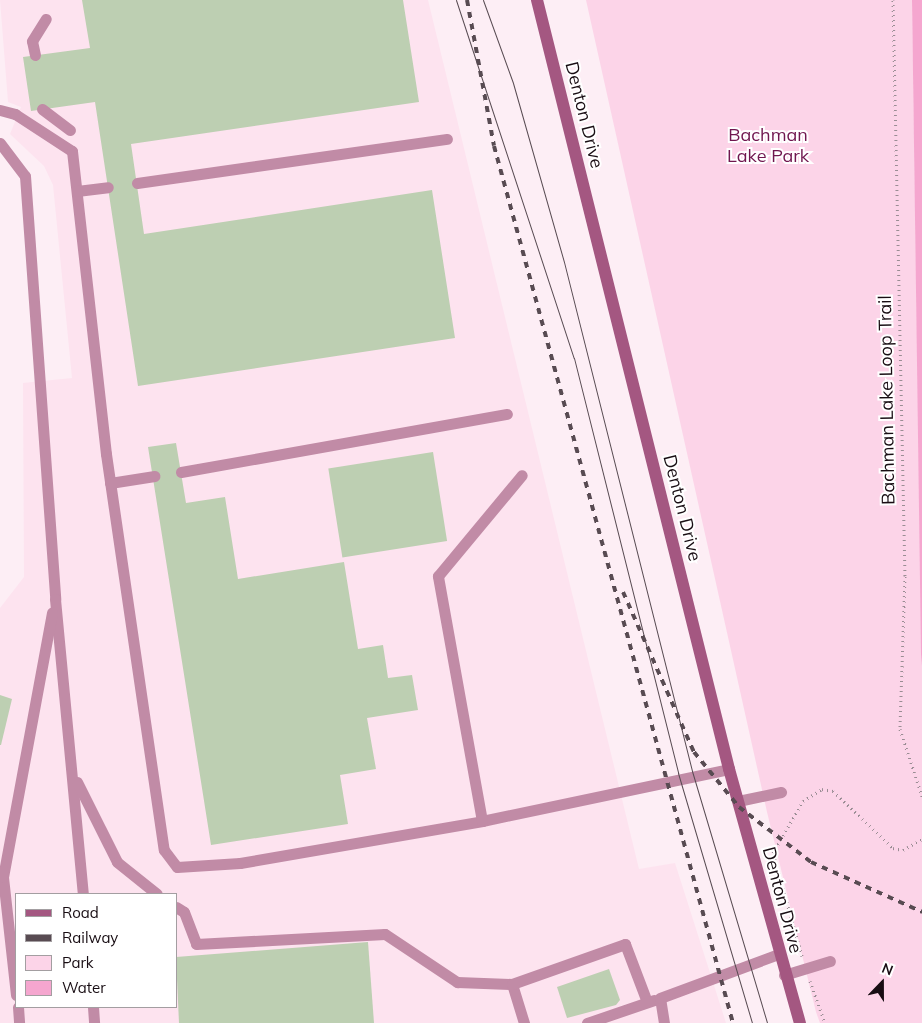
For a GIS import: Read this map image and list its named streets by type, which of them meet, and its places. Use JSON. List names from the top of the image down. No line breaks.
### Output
{"streets":{"main road":["Denton Drive"],"path":["Bachman Lake Loop Trail"]},"parks":["Bachman Lake Park"],"legend":["Road","Railway","Park","Water"],"north":"top"}
